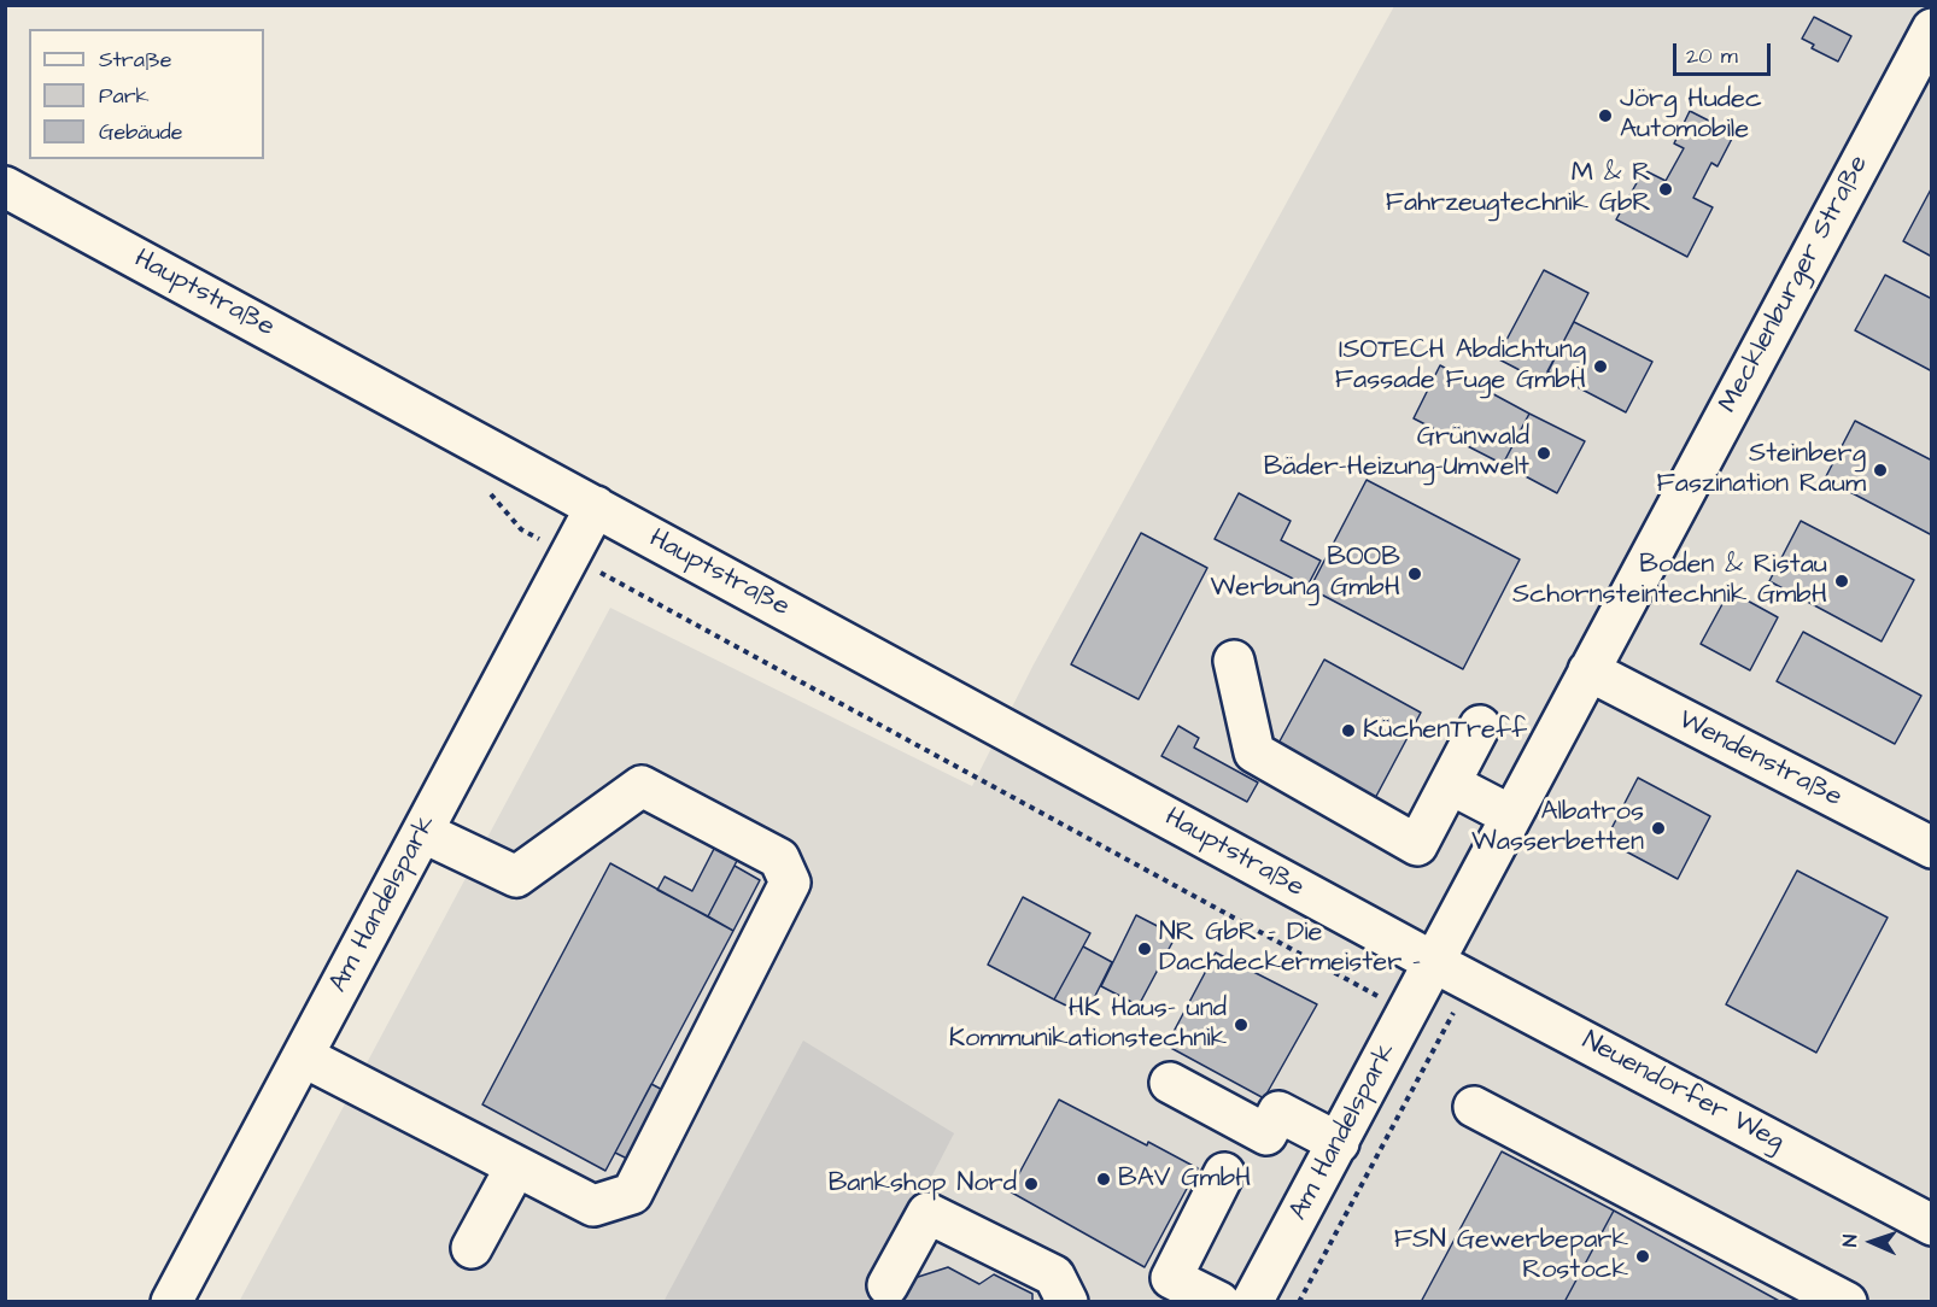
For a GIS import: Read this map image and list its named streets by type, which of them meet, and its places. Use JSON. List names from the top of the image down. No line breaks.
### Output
{"streets":{"street":["Mecklenburger Straße","Hauptstraße","Wendenstraße","Am Handelspark","Neuendorfer Weg"]},"crossings":[["Mecklenburger Straße","Hauptstraße"],["Mecklenburger Straße","Wendenstraße"],["Mecklenburger Straße","Am Handelspark"],["Mecklenburger Straße","Neuendorfer Weg"],["Hauptstraße","Am Handelspark"],["Hauptstraße","Neuendorfer Weg"],["Am Handelspark","Neuendorfer Weg"]],"places":["Jörg Hudec Automobile","M & R Fahrzeugtechnik GbR","ISOTECH Abdichtung Fassade Fuge GmbH","Grünwald Bäder-Heizung-Umwelt","Steinberg Faszination Raum","BOOB Werbung GmbH","Boden & Ristau Schornsteintechnik GmbH","KüchenTreff","Albatros Wasserbetten","NR GbR - Die Dachdeckermeister -","HK Haus- und Kommunikationstechnik","BAV GmbH","Bankshop Nord","FSN Gewerbepark Rostock"],"legend":["Straße","Park","Gebäude"],"scale_bar":"20 m","north":"left"}
